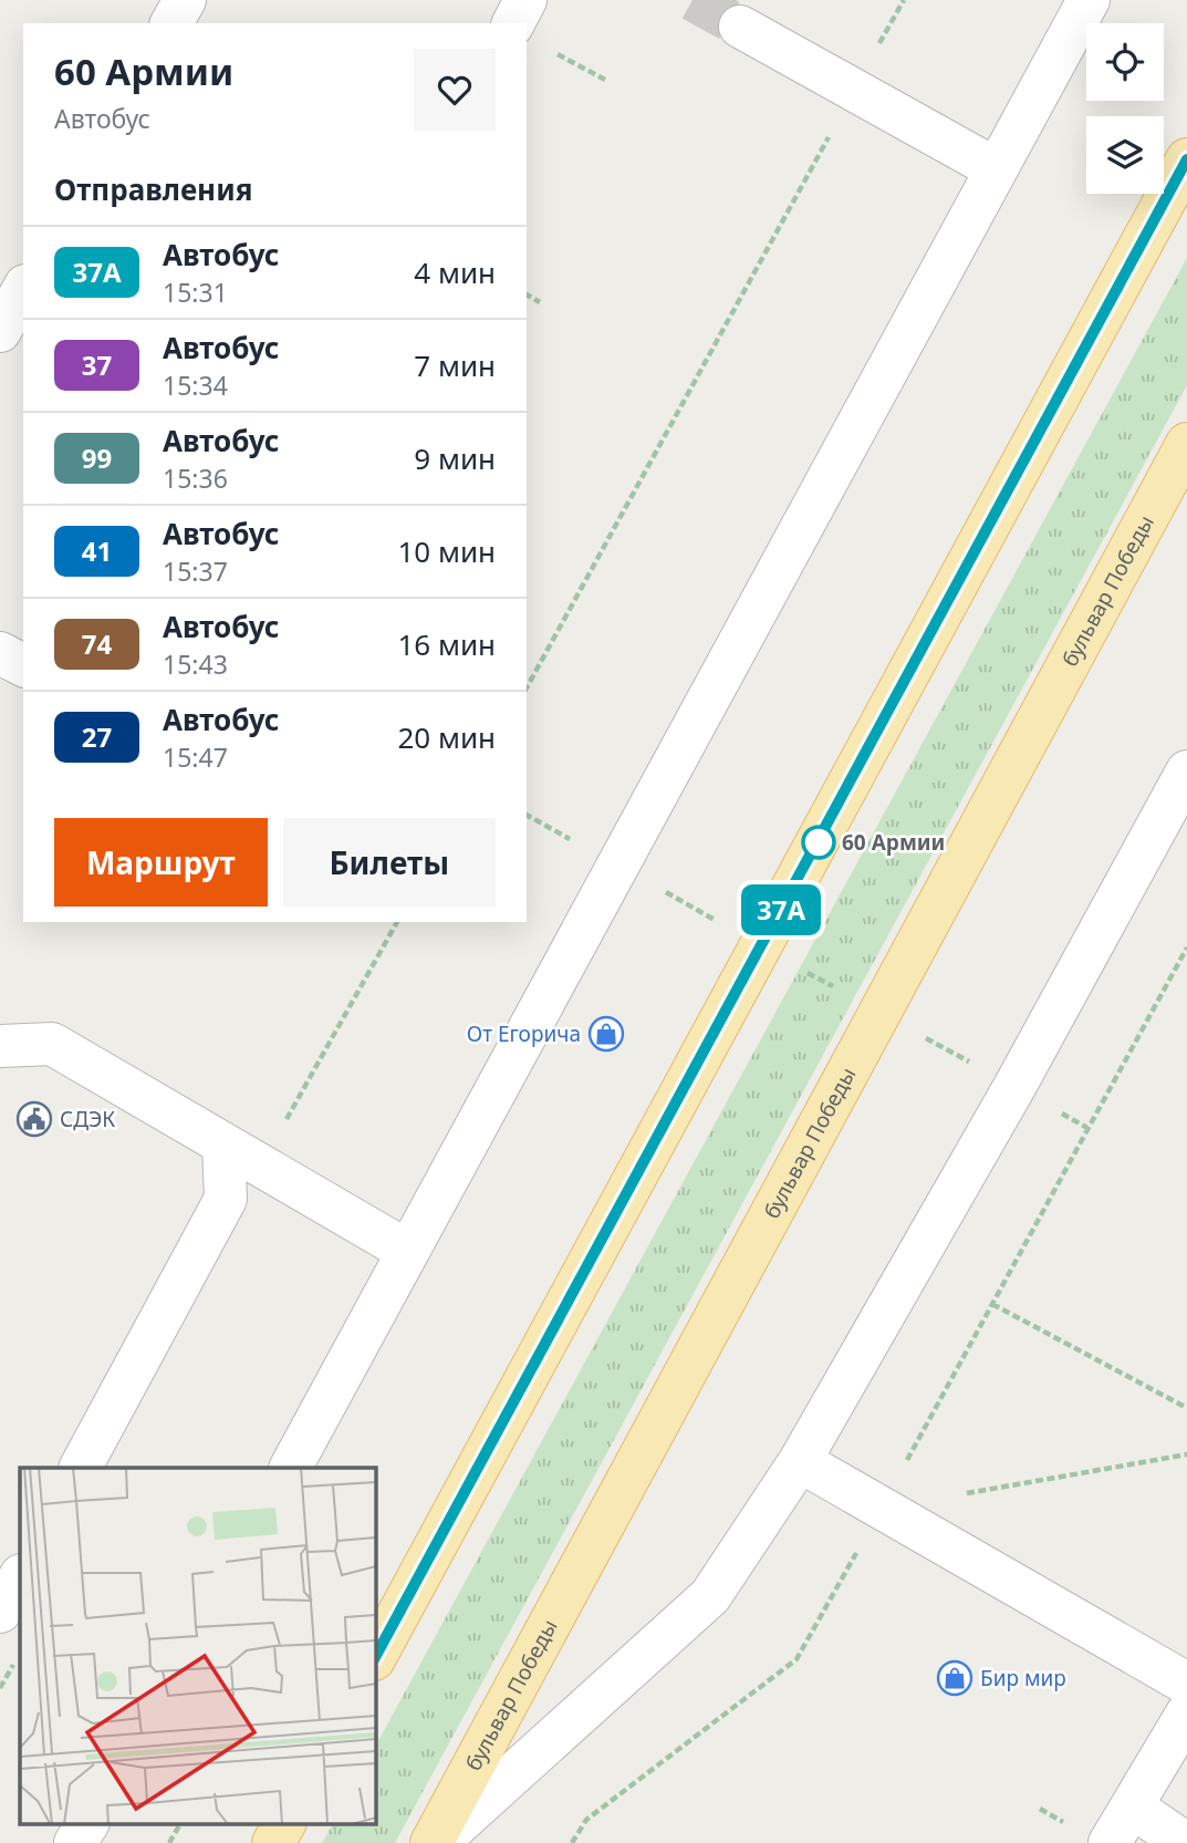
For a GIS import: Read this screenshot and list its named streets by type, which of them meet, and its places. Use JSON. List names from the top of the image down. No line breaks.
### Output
{"streets":{"main road":["бульвар Победы"]},"places":{"other":["60 Армии"],"shop":["От Егорича","Бир мир"],"public building":["СДЭК"]},"lines":["bus line 37А"],"page":{"on_map":"37А","heading":[["60 Армии","Автобус"],"Отправления"],"list":[{"mark":"37А","name":"Автобус","note":"15:31","value":"4 мин"},{"mark":"37","name":"Автобус","note":"15:34","value":"7 мин"},{"mark":"99","name":"Автобус","note":"15:36","value":"9 мин"},{"mark":"41","name":"Автобус","note":"15:37","value":"10 мин"},{"mark":"74","name":"Автобус","note":"15:43","value":"16 мин"},{"mark":"27","name":"Автобус","note":"15:47","value":"20 мин"}],"buttons":["Маршрут","Билеты"]}}
